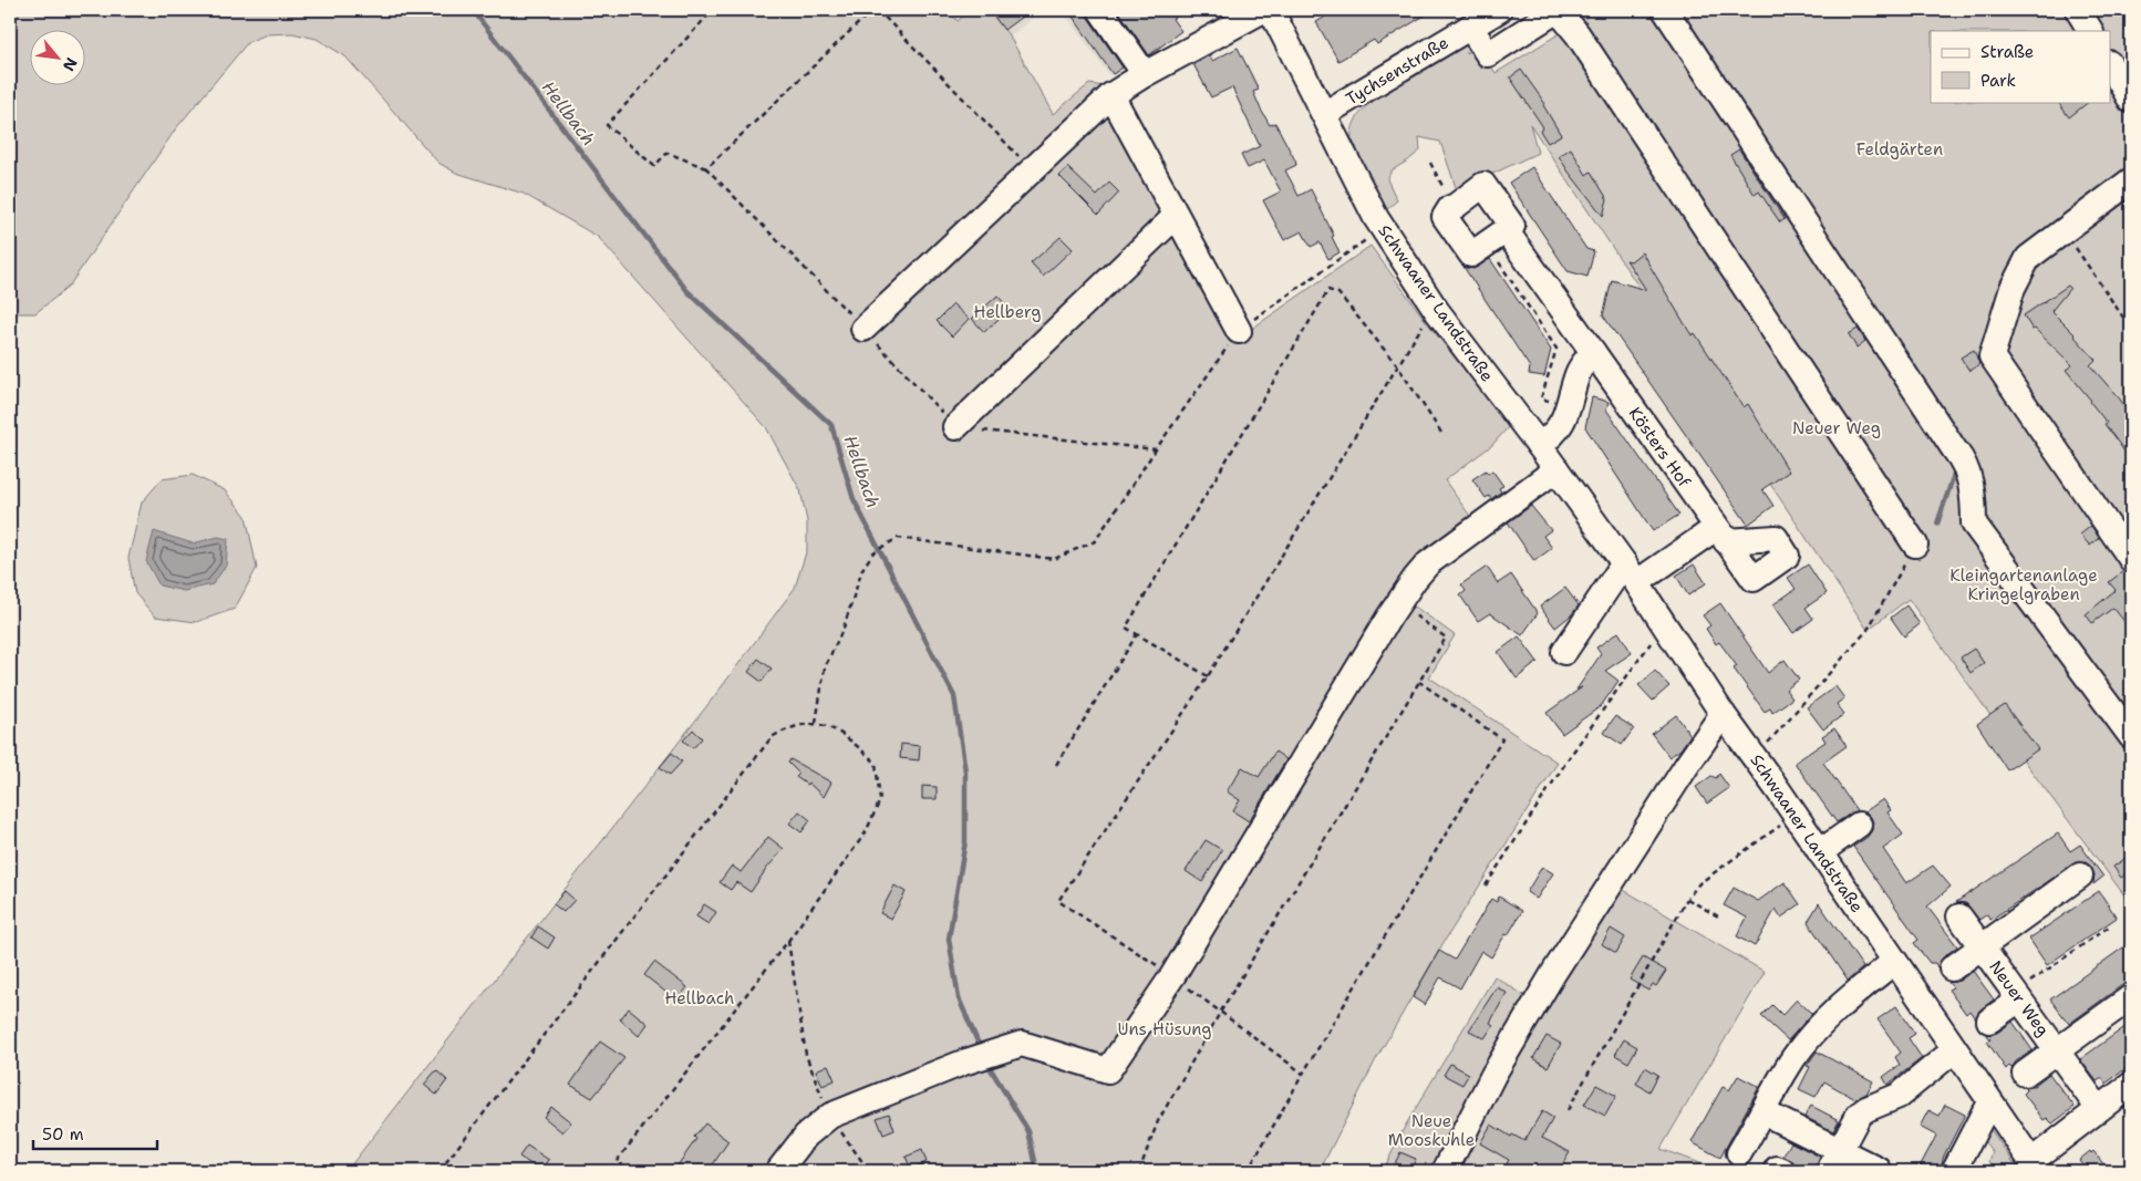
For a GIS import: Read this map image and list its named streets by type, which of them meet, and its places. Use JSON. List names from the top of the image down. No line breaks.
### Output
{"streets":{"street":["Tychsenstraße","Schwaaner Landstraße","Kösters Hof","Neuer Weg"]},"crossings":[["Tychsenstraße","Schwaaner Landstraße"]],"water":["Hellbach"],"parks":["Feldgärten","Hellberg","Neuer Weg","Kleingartenanlage Kringelgraben","Hellbach","Uns Hüsung","Neue Mooskuhle"],"legend":["Straße","Park"],"scale_bar":"50 m","north":"bottom right"}
